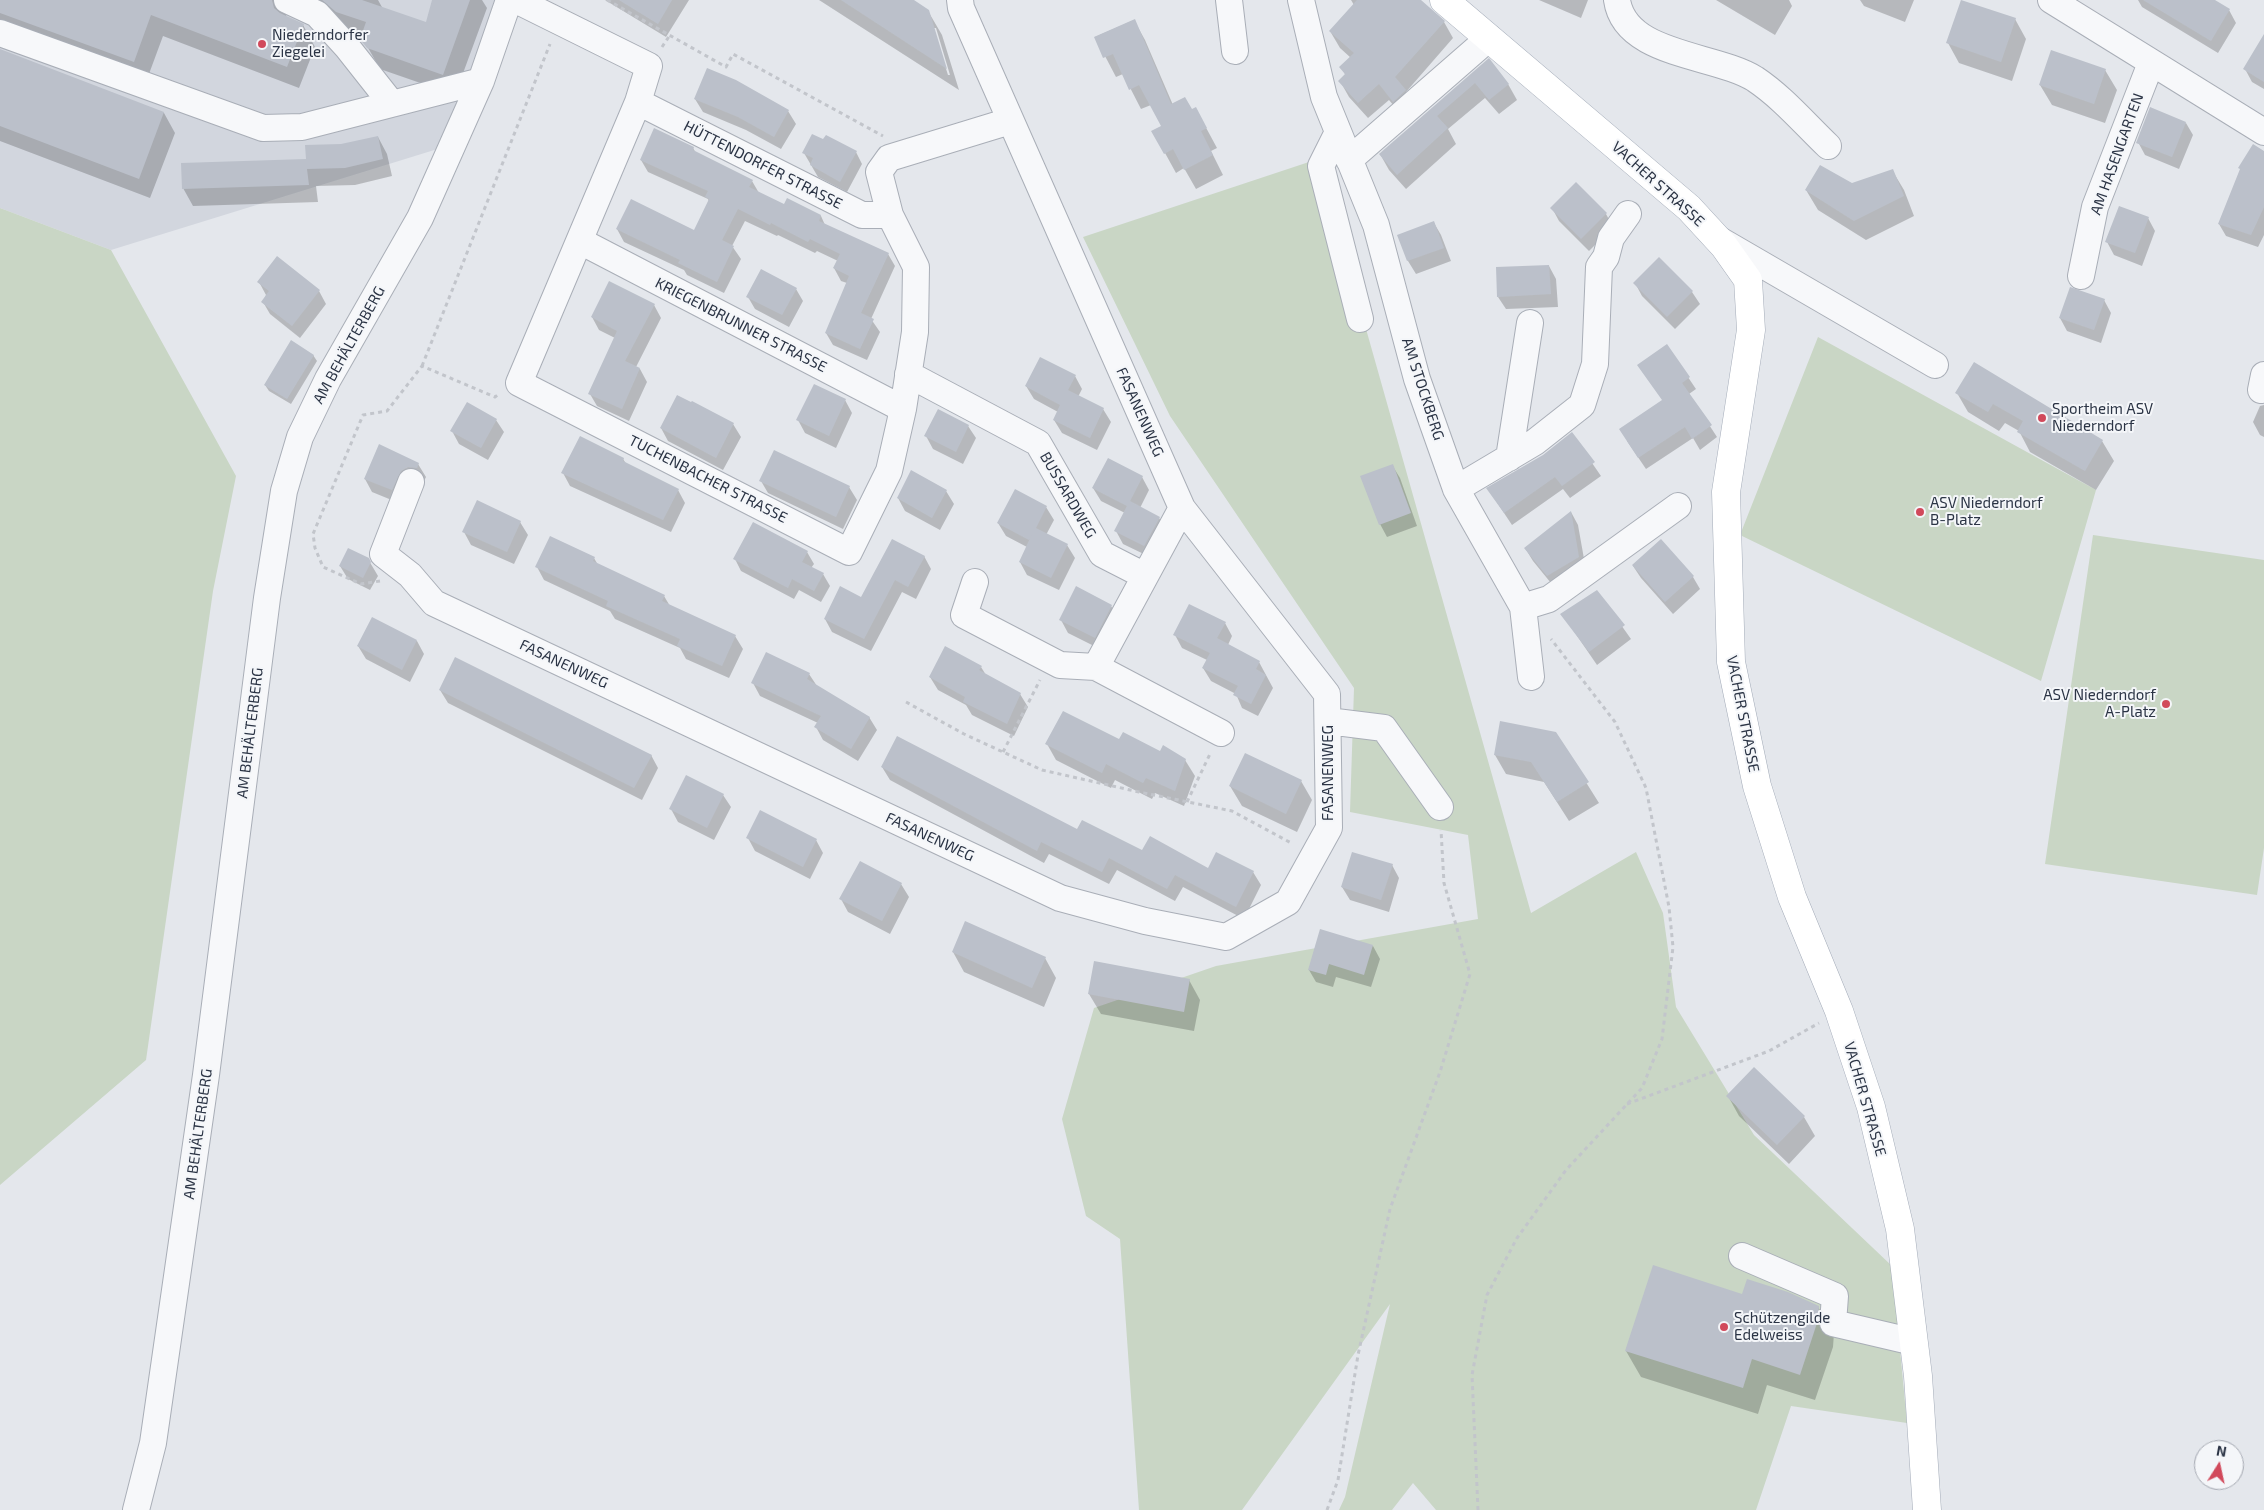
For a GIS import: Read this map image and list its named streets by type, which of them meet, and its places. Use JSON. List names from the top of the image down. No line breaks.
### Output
{"streets":{"main road":["VACHER STRASSE"],"street":["AM HASENGARTEN","HÜTTENDORFER STRASSE","KRIEGENBRUNNER STRASSE","AM BEHÄLTERBERG","AM STOCKBERG","FASANENWEG","TUCHENBACHER STRASSE","BUSSARDWEG"]},"crossings":[["HÜTTENDORFER STRASSE","TUCHENBACHER STRASSE"],["KRIEGENBRUNNER STRASSE","TUCHENBACHER STRASSE"],["TUCHENBACHER STRASSE","BUSSARDWEG"]],"places":["Niederndorfer Ziegelei","Sportheim ASV Niederndorf","ASV Niederndorf B-Platz","ASV Niederndorf A-Platz","Schützengilde Edelweiss"],"north":"top"}
